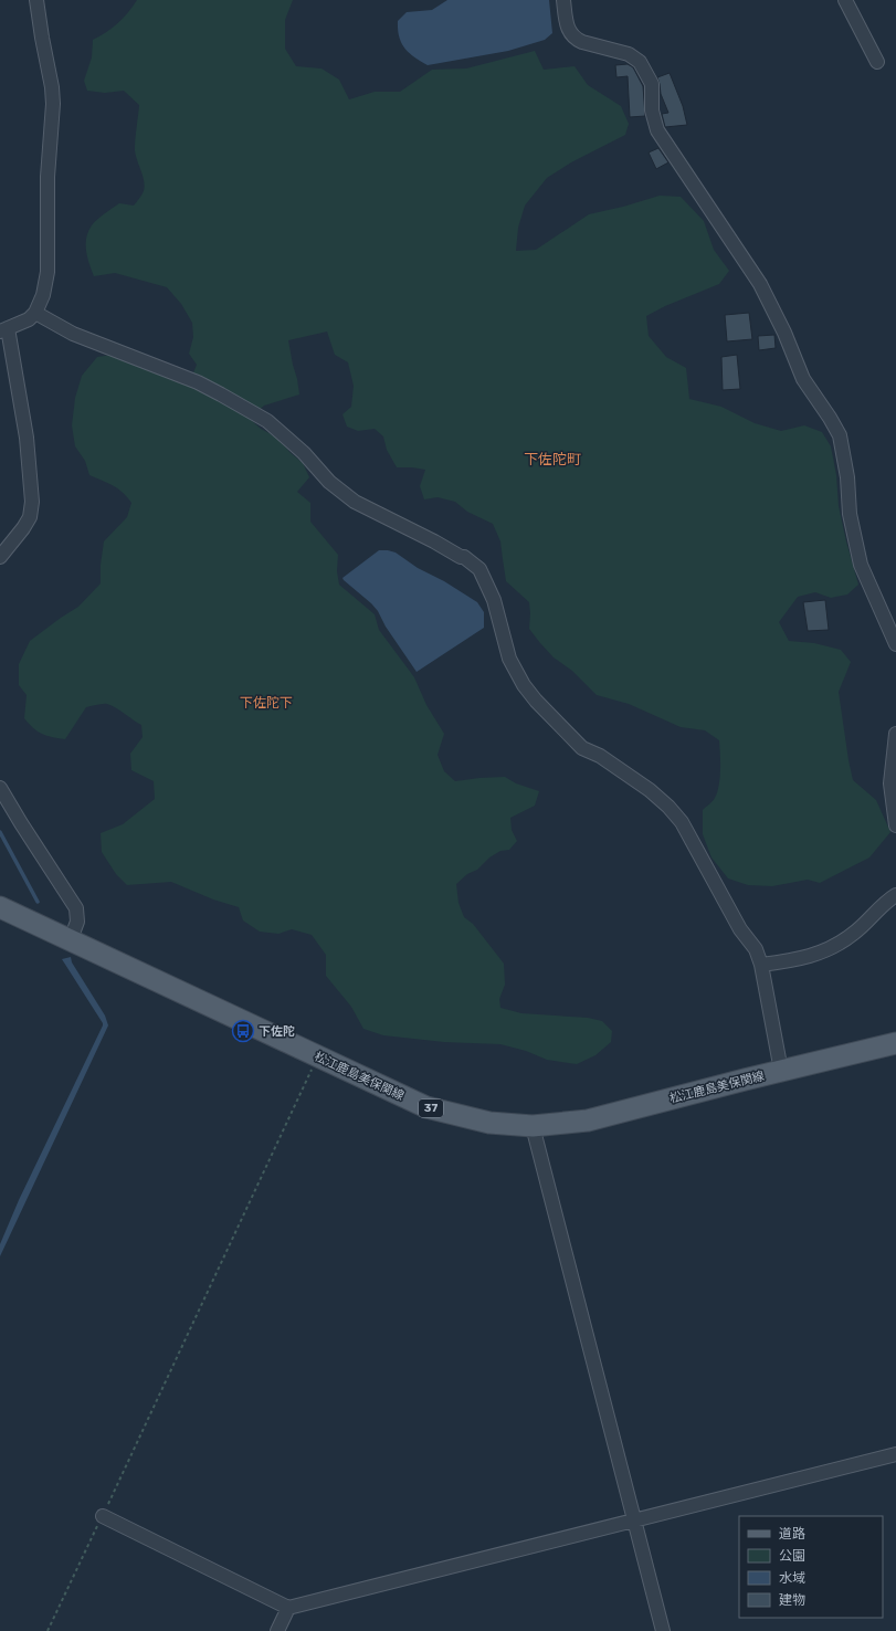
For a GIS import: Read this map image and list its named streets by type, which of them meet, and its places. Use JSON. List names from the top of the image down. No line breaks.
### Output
{"streets":{"main road":["松江鹿島美保関線","37"]},"districts":["下佐陀町","下佐陀下"],"places":{"bus stop":["下佐陀"]},"legend":["道路","公園","水域","建物"]}
